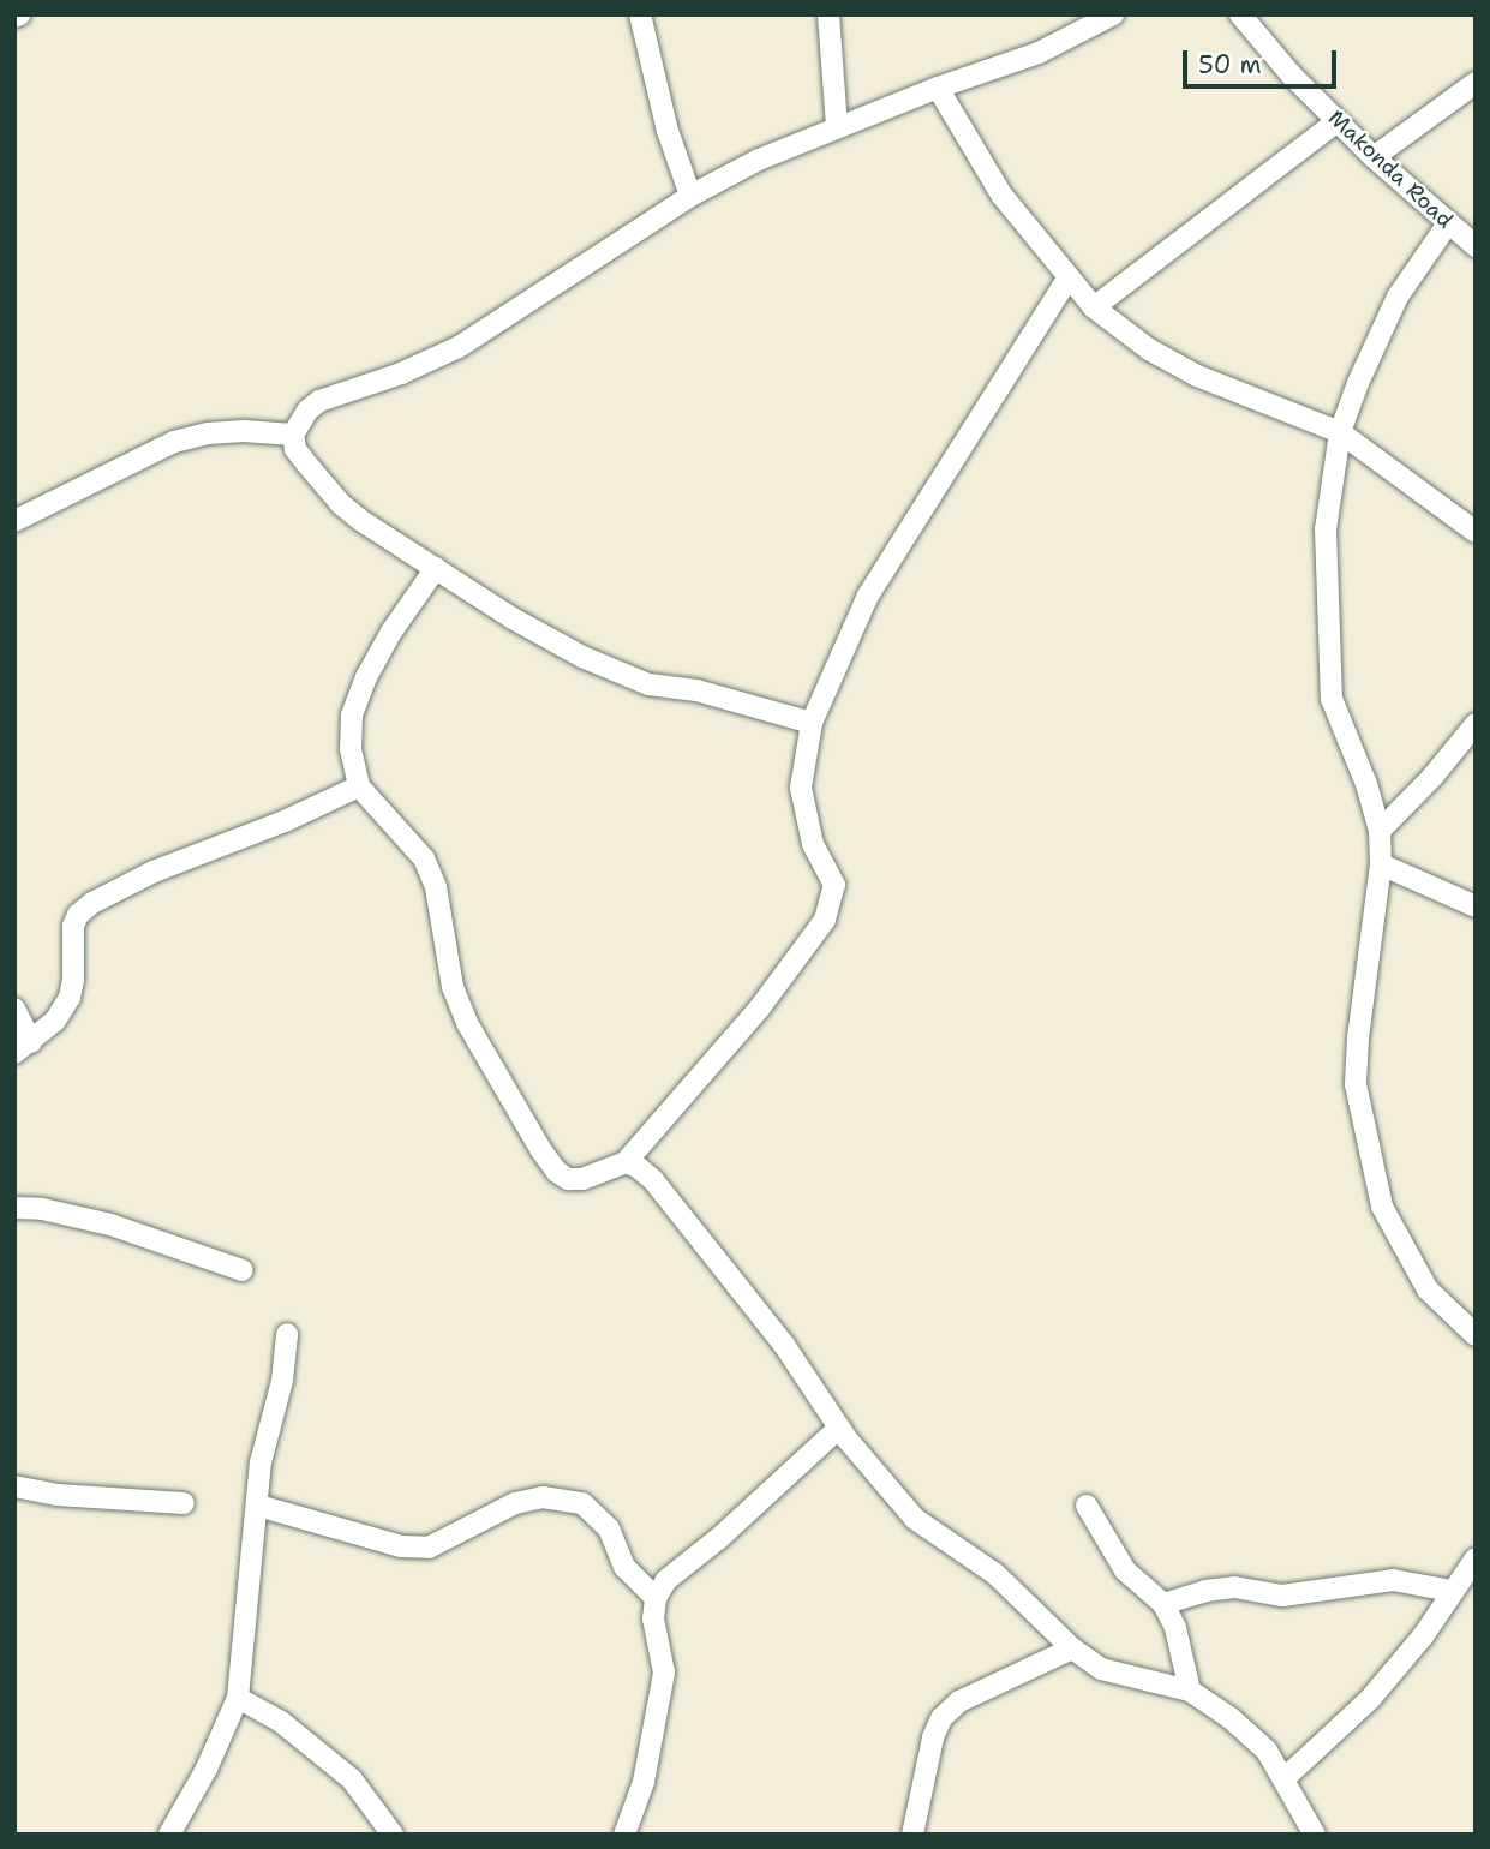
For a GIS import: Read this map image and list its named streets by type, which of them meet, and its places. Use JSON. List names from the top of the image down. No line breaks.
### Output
{"streets":{"street":["Makonda Road"]},"scale_bar":"50 m"}
